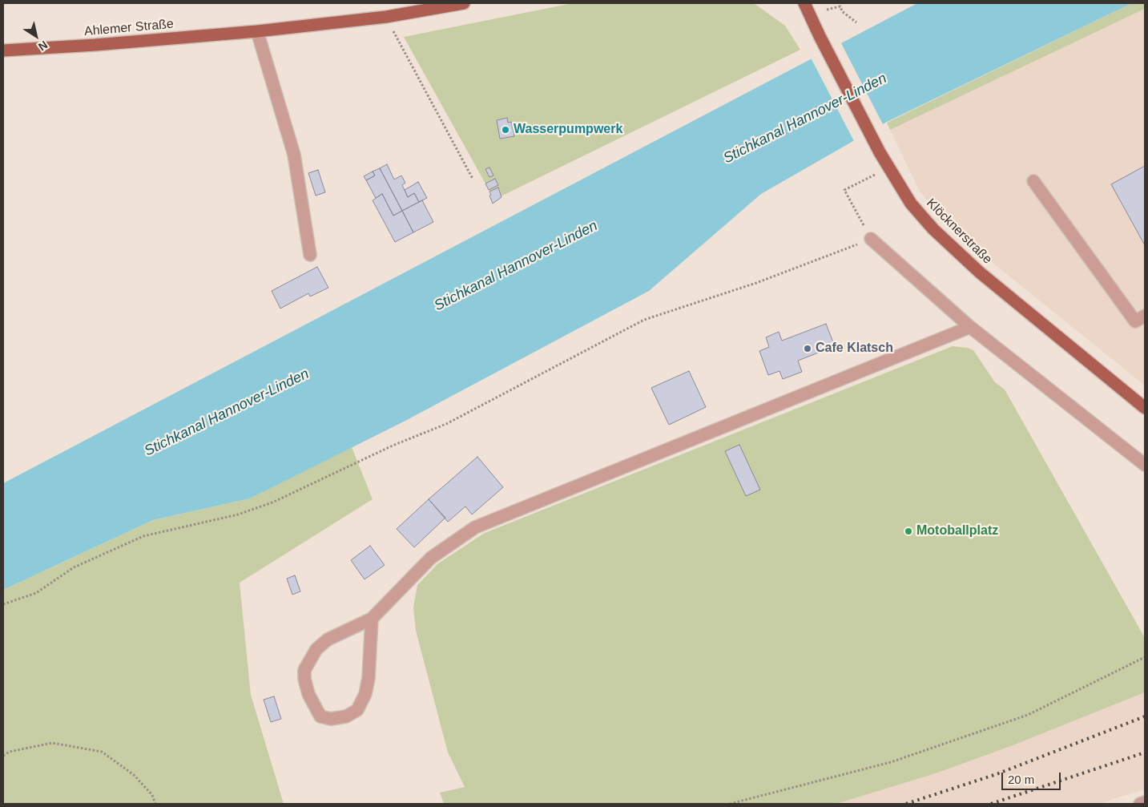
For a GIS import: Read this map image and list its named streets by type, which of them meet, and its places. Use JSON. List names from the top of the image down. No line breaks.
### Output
{"streets":{"main road":["Ahlemer Straße","Klöcknerstraße"]},"water":["Stichkanal Hannover-Linden"],"places":["Wasserpumpwerk","Cafe Klatsch","Motoballplatz"],"scale_bar":"20 m","north":"bottom right"}
